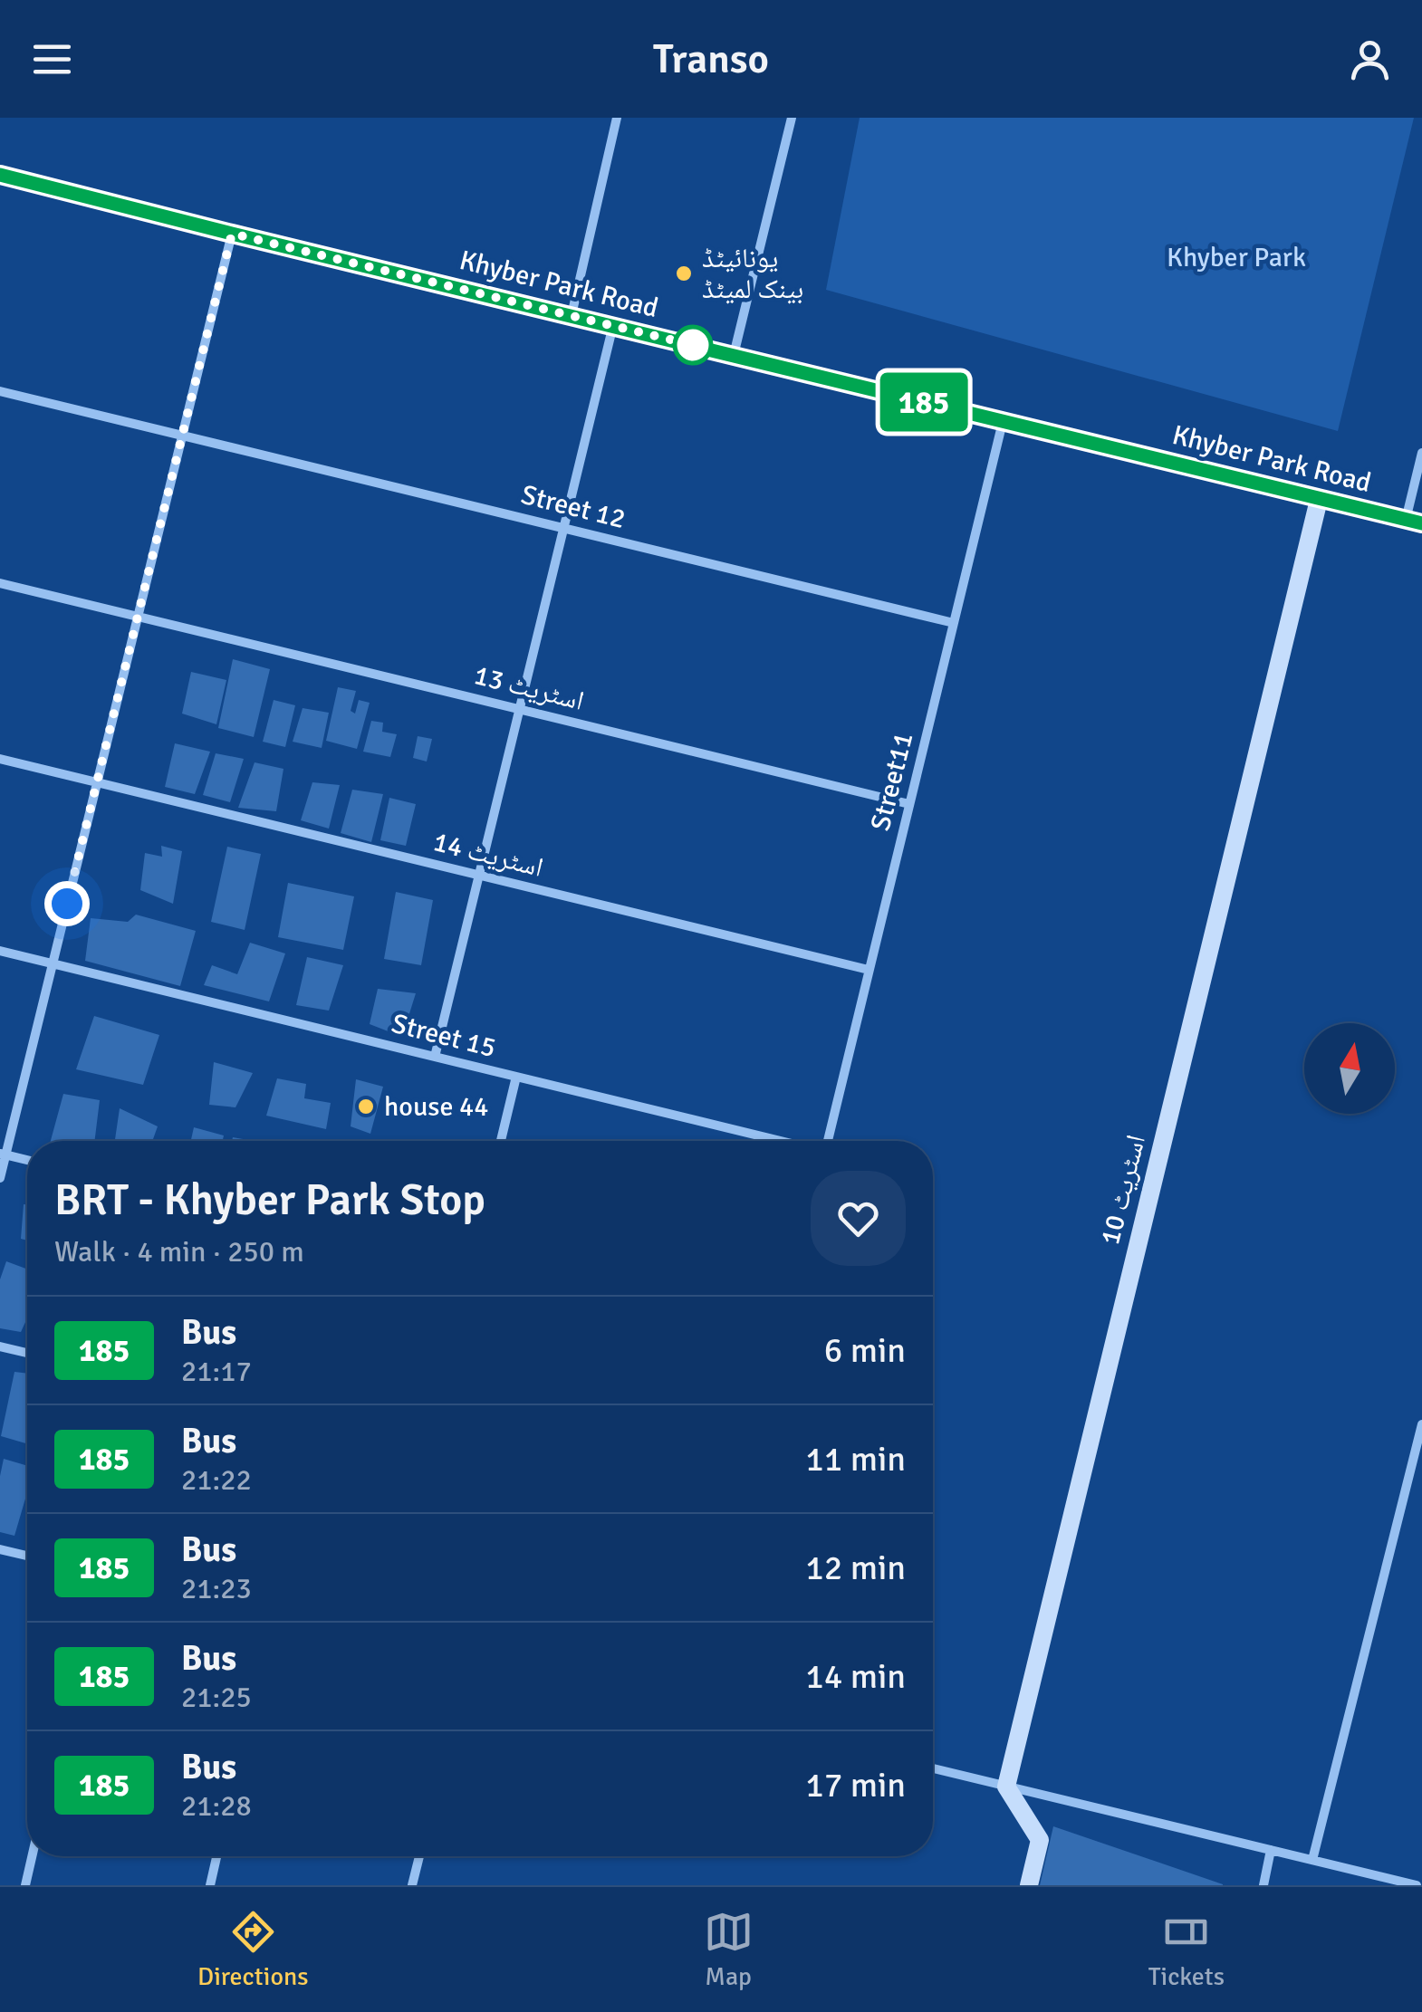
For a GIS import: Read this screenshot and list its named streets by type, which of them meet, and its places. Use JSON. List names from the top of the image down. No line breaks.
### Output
{"streets":{"street":["Khyber Park Road","Street 12","اسٹریٹ 13","Street11","اسٹریٹ 14","Street 15","اسٹریٹ 10"]},"crossings":[["Khyber Park Road","Street11"],["Khyber Park Road","اسٹریٹ 10"],["Street 12","Street11"],["اسٹریٹ 13","Street11"],["Street11","اسٹریٹ 14"]],"parks":["Khyber Park"],"places":["یونائیٹڈ بینک لمیٹڈ","house 44"],"lines":["bus line 185"],"north":"top","page":{"header":"Transo","on_map":"185","heading":["BRT - Khyber Park Stop","Walk · 4 min · 250 m"],"list":[{"mark":"185","name":"Bus","note":"21:17","value":"6 min"},{"mark":"185","name":"Bus","note":"21:22","value":"11 min"},{"mark":"185","name":"Bus","note":"21:23","value":"12 min"},{"mark":"185","name":"Bus","note":"21:25","value":"14 min"},{"mark":"185","name":"Bus","note":"21:28","value":"17 min"}],"tabs":["Directions","Map","Tickets"]}}
